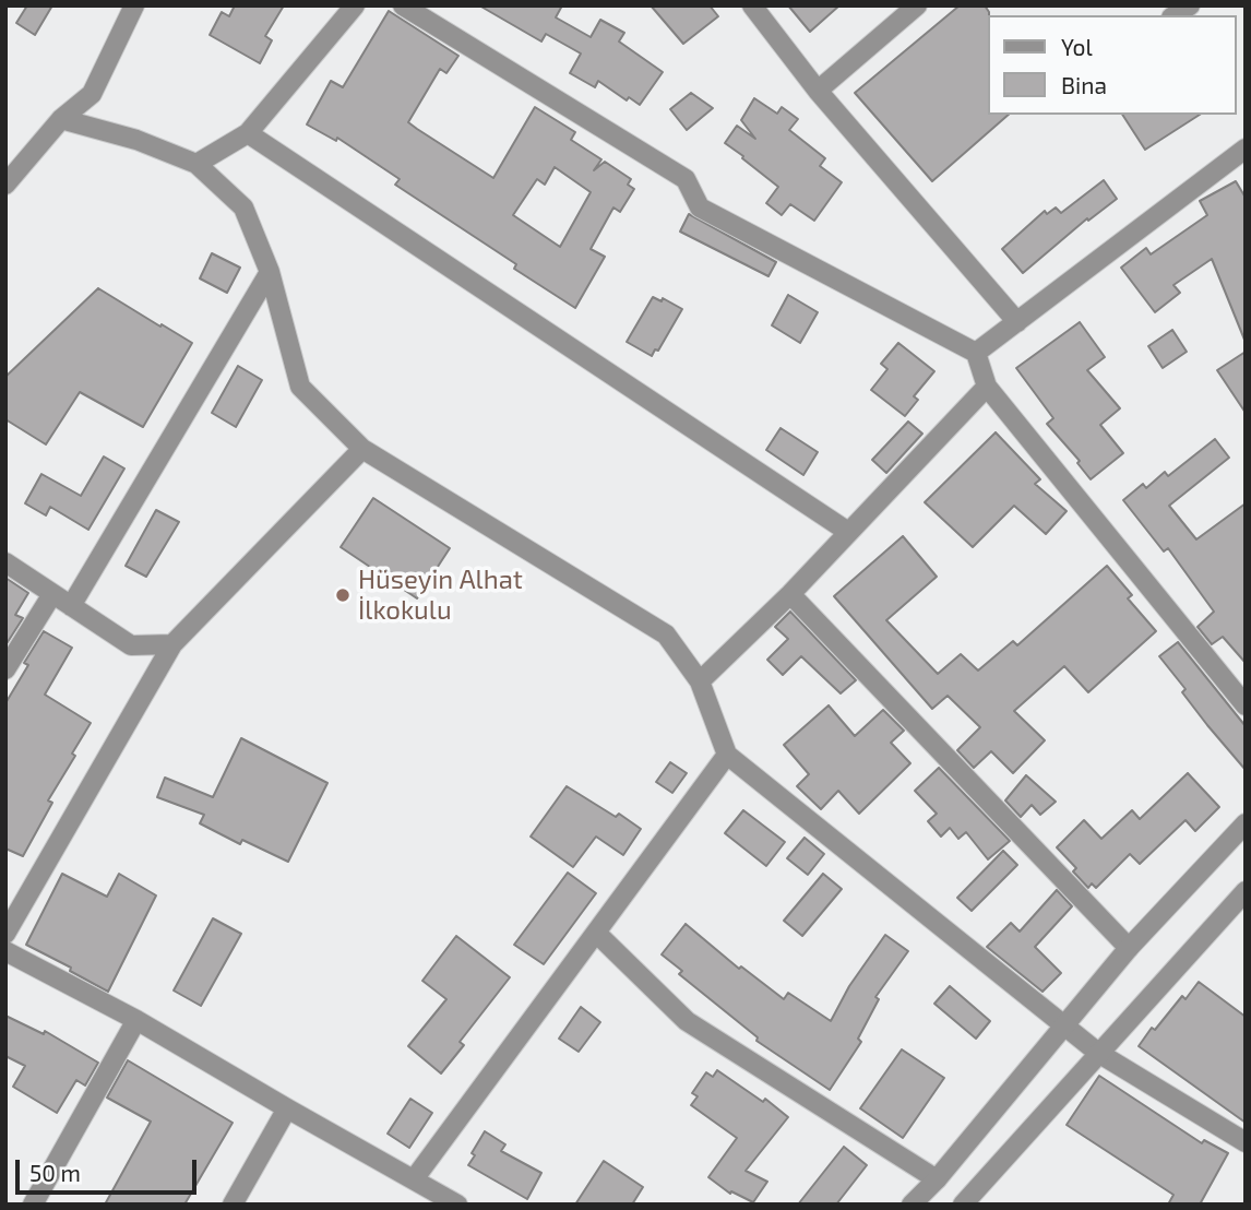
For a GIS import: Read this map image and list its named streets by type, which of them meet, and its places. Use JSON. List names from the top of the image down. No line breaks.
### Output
{"places":["Hüseyin Alhat İlkokulu"],"legend":["Yol","Bina"],"scale_bar":"50 m"}
